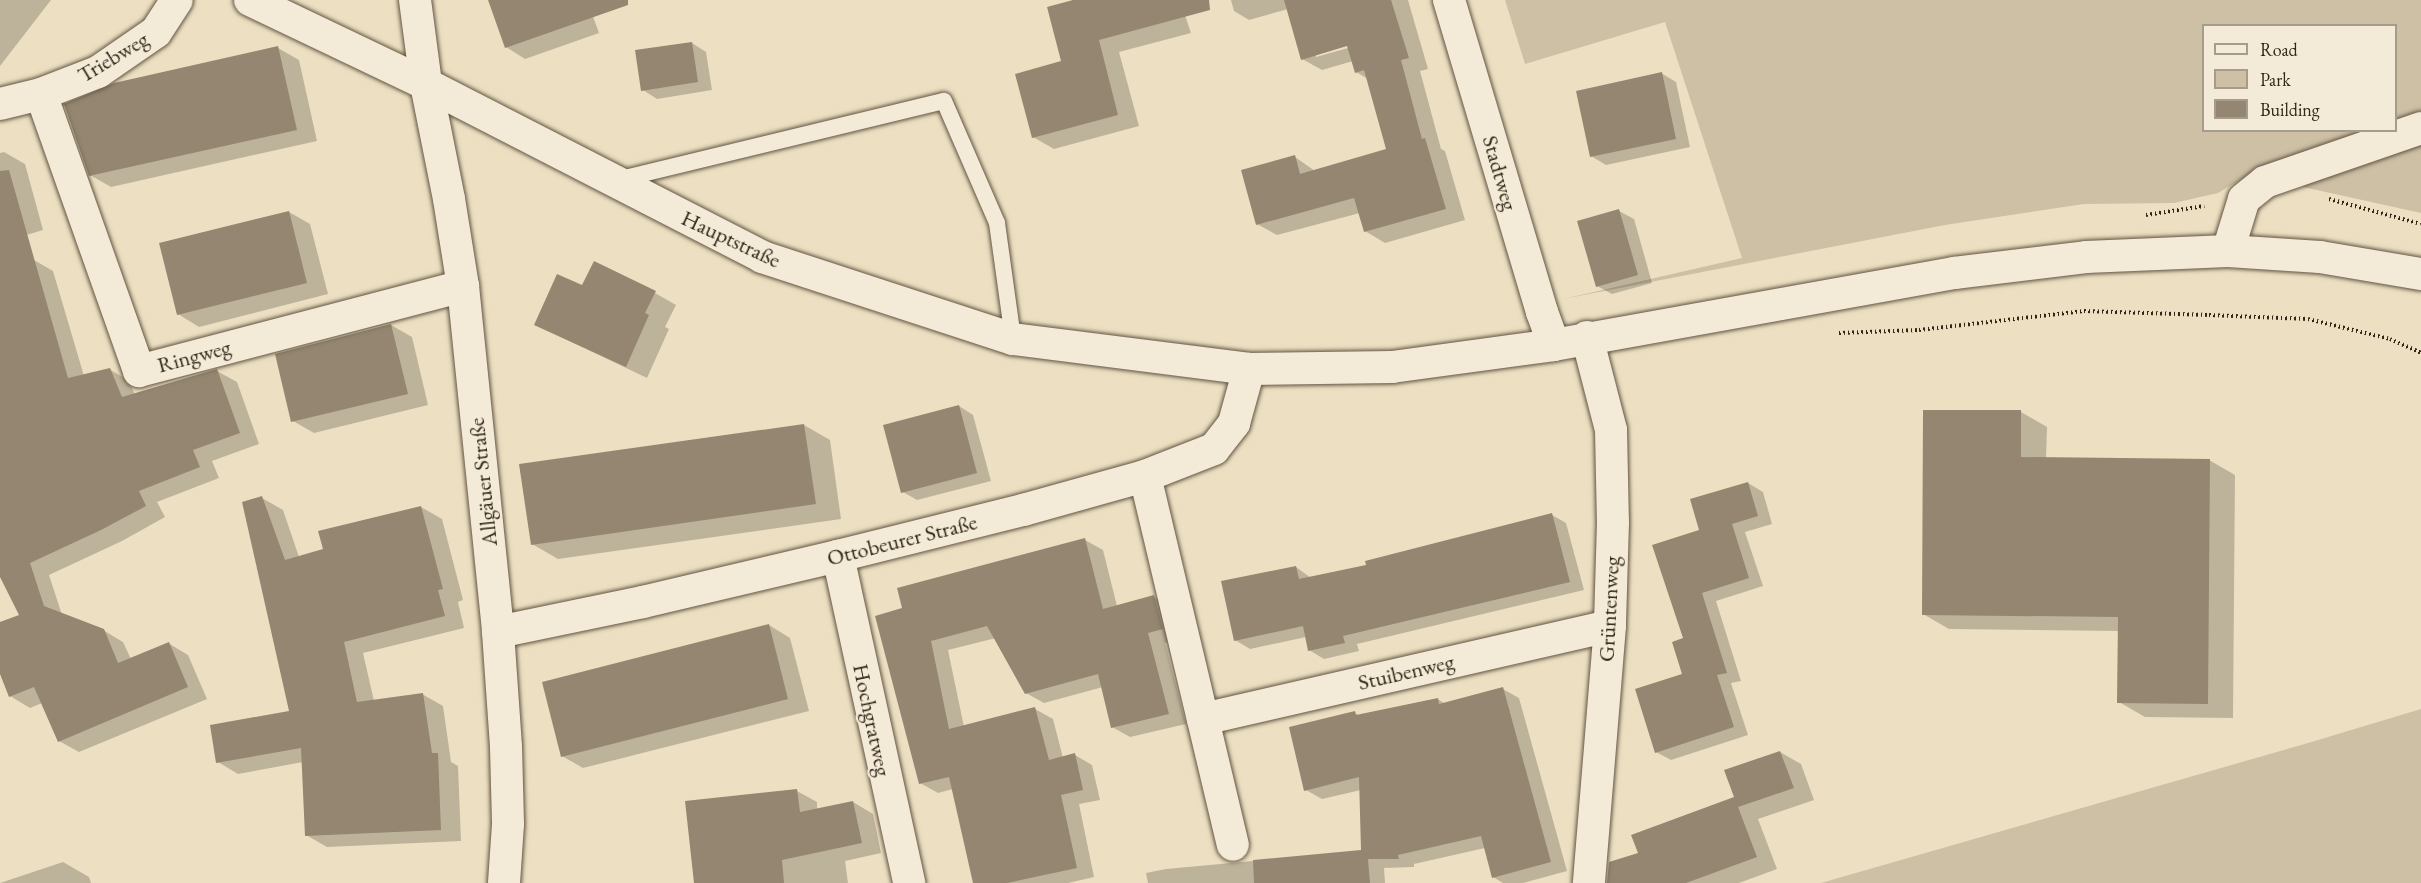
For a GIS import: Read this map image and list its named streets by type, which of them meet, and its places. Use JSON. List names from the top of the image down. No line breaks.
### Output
{"streets":{"street":["Triebweg","Stadtweg","Hauptstraße","Ringweg","Allgäuer Straße","Ottobeurer Straße","Grüntenweg","Stuibenweg","Hochgratweg"]},"crossings":[["Triebweg","Ringweg"],["Stadtweg","Hauptstraße"],["Hauptstraße","Allgäuer Straße"],["Hauptstraße","Ottobeurer Straße"],["Hauptstraße","Grüntenweg"],["Ringweg","Allgäuer Straße"],["Allgäuer Straße","Ottobeurer Straße"],["Ottobeurer Straße","Hochgratweg"],["Grüntenweg","Stuibenweg"]],"legend":["Road","Park","Building"]}
